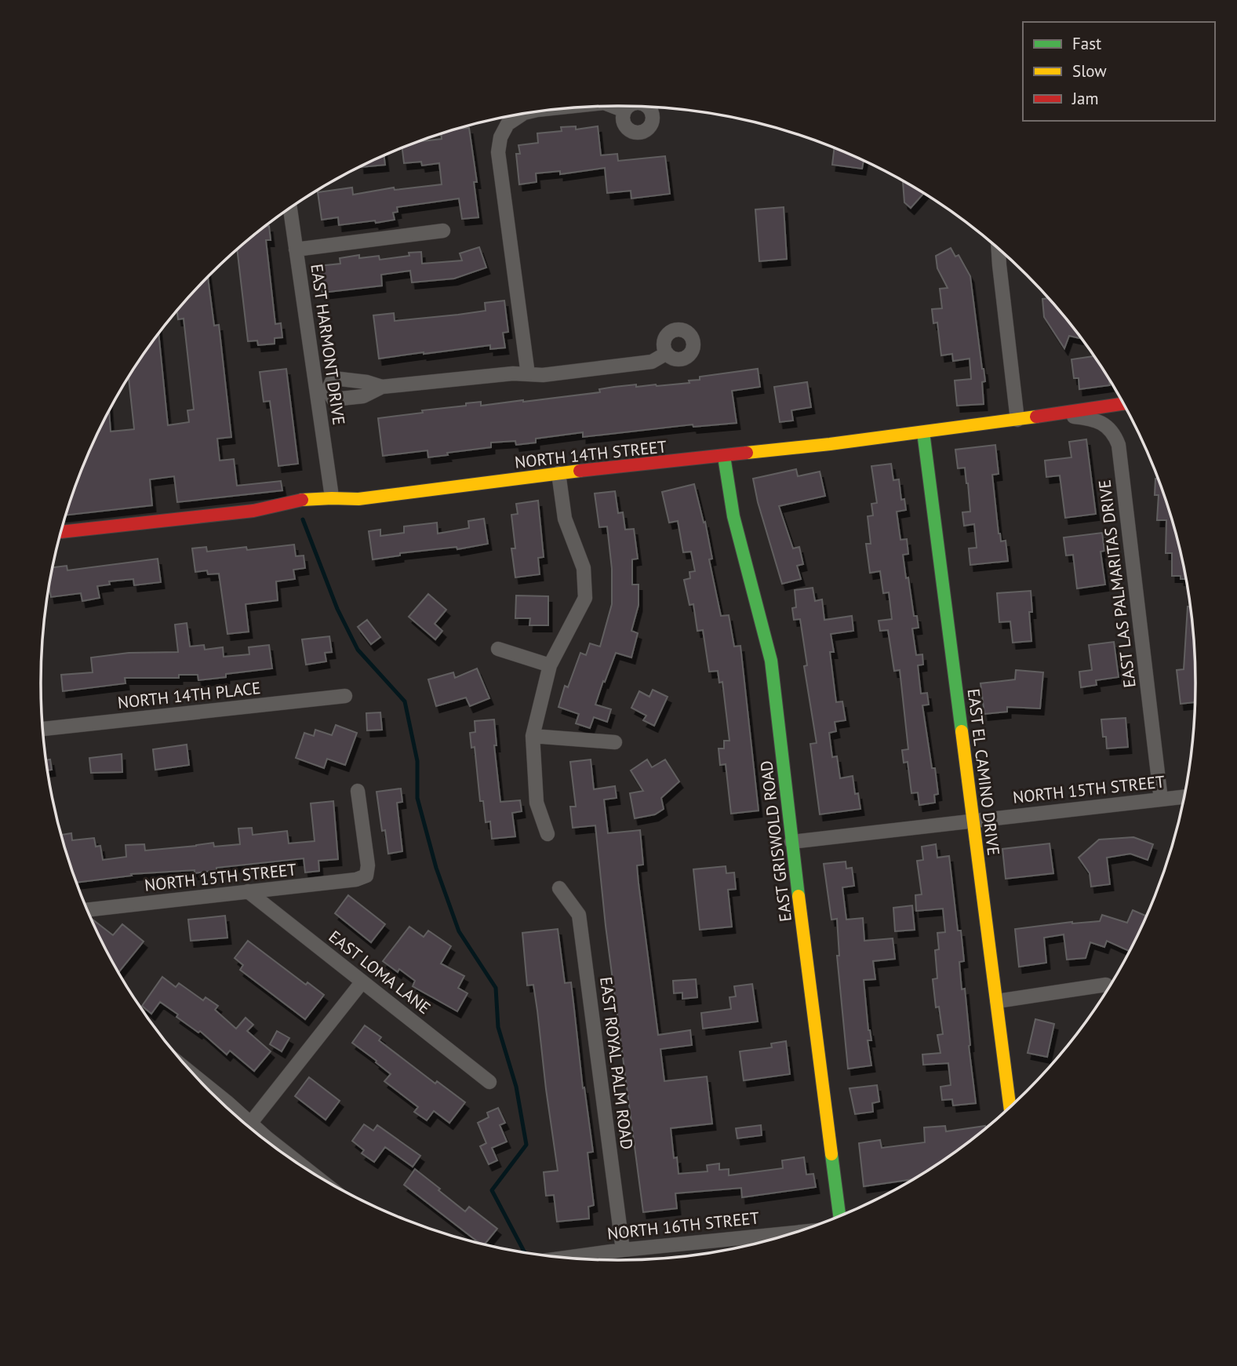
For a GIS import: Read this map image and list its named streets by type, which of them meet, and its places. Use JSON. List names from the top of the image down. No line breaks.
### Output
{"streets":{"street":["EAST HARMONT DRIVE","NORTH 14TH STREET","EAST LAS PALMARITAS DRIVE","NORTH 14TH PLACE","EAST EL CAMINO DRIVE","NORTH 15TH STREET","EAST GRISWOLD ROAD","EAST LOMA LANE","EAST ROYAL PALM ROAD","NORTH 16TH STREET"]},"crossings":[["EAST HARMONT DRIVE","NORTH 14TH STREET"],["NORTH 14TH STREET","EAST LAS PALMARITAS DRIVE"],["NORTH 14TH STREET","EAST EL CAMINO DRIVE"],["NORTH 14TH STREET","EAST GRISWOLD ROAD"],["EAST LAS PALMARITAS DRIVE","NORTH 15TH STREET"],["EAST EL CAMINO DRIVE","NORTH 15TH STREET"],["NORTH 15TH STREET","EAST GRISWOLD ROAD"],["NORTH 15TH STREET","EAST LOMA LANE"],["EAST ROYAL PALM ROAD","NORTH 16TH STREET"]],"legend":["Fast","Slow","Jam"]}
